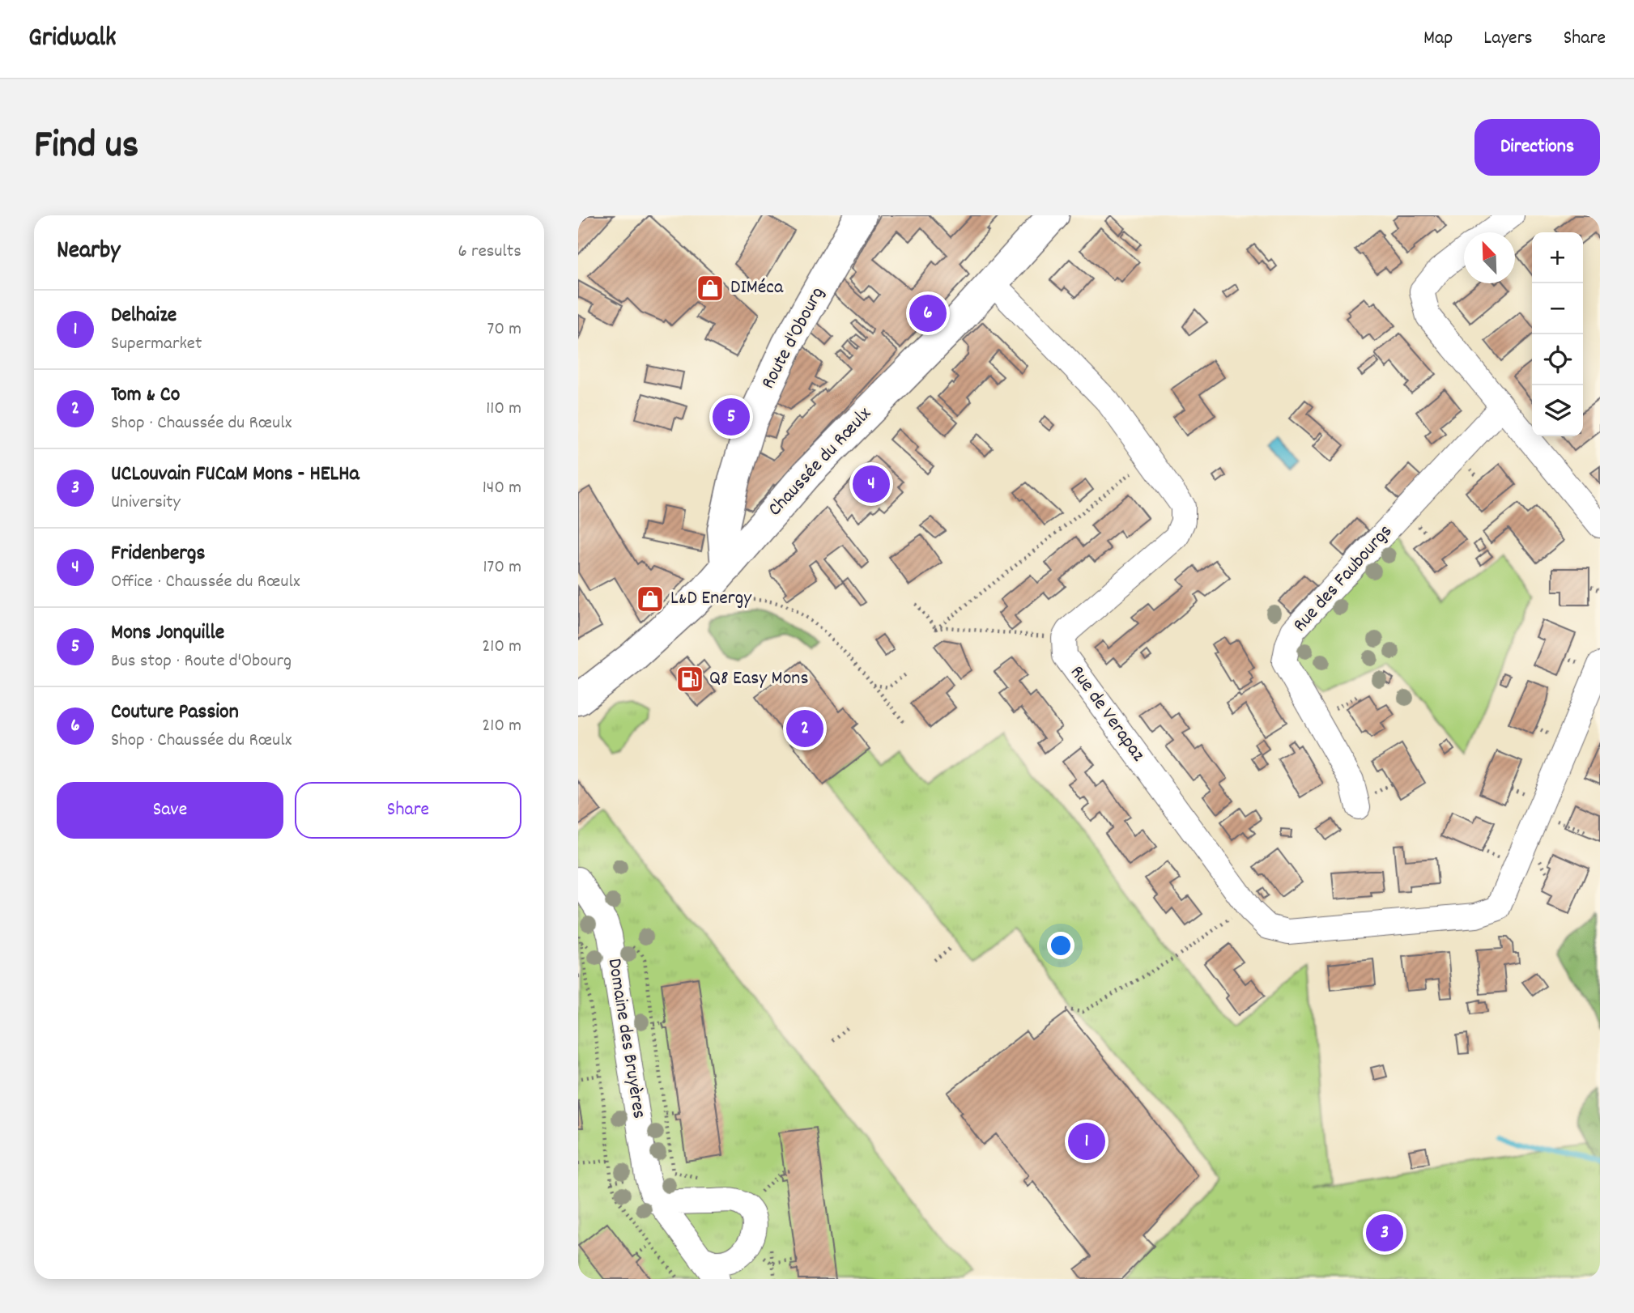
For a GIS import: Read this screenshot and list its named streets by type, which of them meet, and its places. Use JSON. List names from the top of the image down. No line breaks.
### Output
{"streets":{"main road":["Route d'Obourg","Chaussée du Rœulx"],"street":["Rue des Faubourgs","Rue de Verapaz","Domaine des Bruyères"]},"crossings":[["Route d'Obourg","Chaussée du Rœulx"]],"places":{"shop":["DIMéca","L&D Energy"],"fuel station":["Q8 Easy Mons"]},"north":"top left","page":{"header":"Gridwalk","nav":["Map","Layers","Share"],"title":"Find us","buttons":["Directions",["Save","Share"]],"heading":["Nearby","6 results"],"map_buttons":["+","−"],"list":[{"mark":"1","name":"Delhaize","note":"Supermarket","value":"70 m"},{"mark":"2","name":"Tom & Co","note":"Shop · Chaussée du Rœulx","value":"110 m"},{"mark":"3","name":"UCLouvain FUCaM Mons - HELHa","note":"University","value":"140 m"},{"mark":"4","name":"Fridenbergs","note":"Office · Chaussée du Rœulx","value":"170 m"},{"mark":"5","name":"Mons Jonquille","note":"Bus stop · Route d'Obourg","value":"210 m"},{"mark":"6","name":"Couture Passion","note":"Shop · Chaussée du Rœulx","value":"210 m"}],"pins":["6","5","4","2","1","3"]}}
